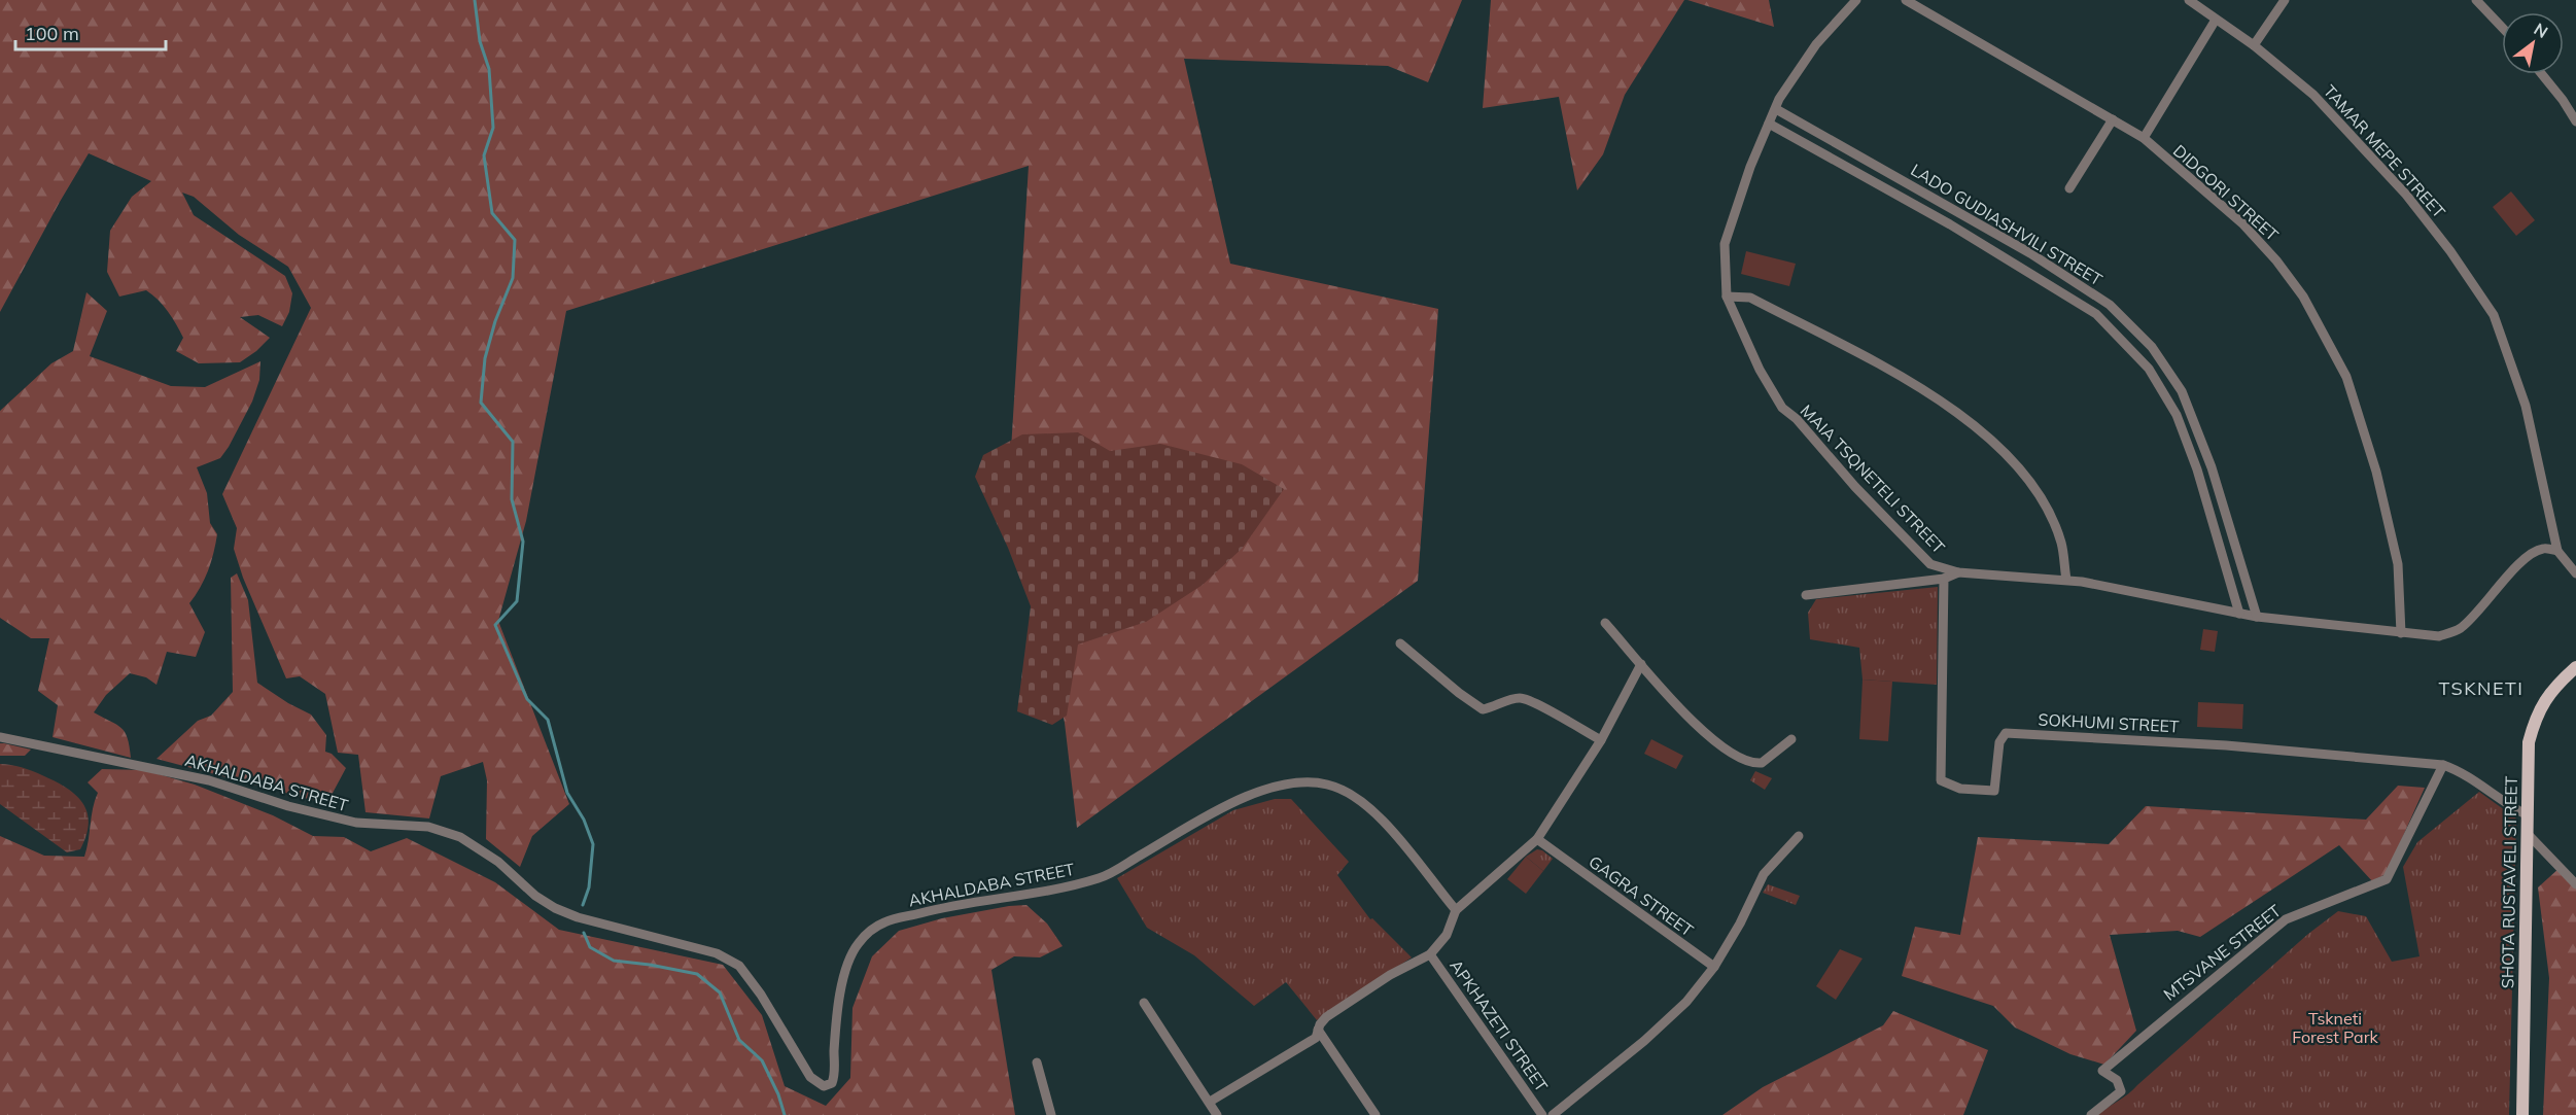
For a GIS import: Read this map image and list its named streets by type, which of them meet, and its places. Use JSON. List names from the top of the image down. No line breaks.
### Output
{"streets":{"main road":["SHOTA RUSTAVELI STREET"],"street":["TAMAR MEPE STREET","DIDGORI STREET","LADO GUDIASHVILI STREET","MAIA TSQNETELI STREET","SOKHUMI STREET","AKHALDABA STREET","GAGRA STREET","MTSVANE STREET","APKHAZETI STREET"]},"crossings":[["TAMAR MEPE STREET","MAIA TSQNETELI STREET"],["DIDGORI STREET","MAIA TSQNETELI STREET"],["LADO GUDIASHVILI STREET","MAIA TSQNETELI STREET"],["SOKHUMI STREET","SHOTA RUSTAVELI STREET"],["SOKHUMI STREET","MTSVANE STREET"]],"districts":["TSKNETI"],"parks":["Tskneti Forest Park"],"scale_bar":"100 m","north":"top right"}
